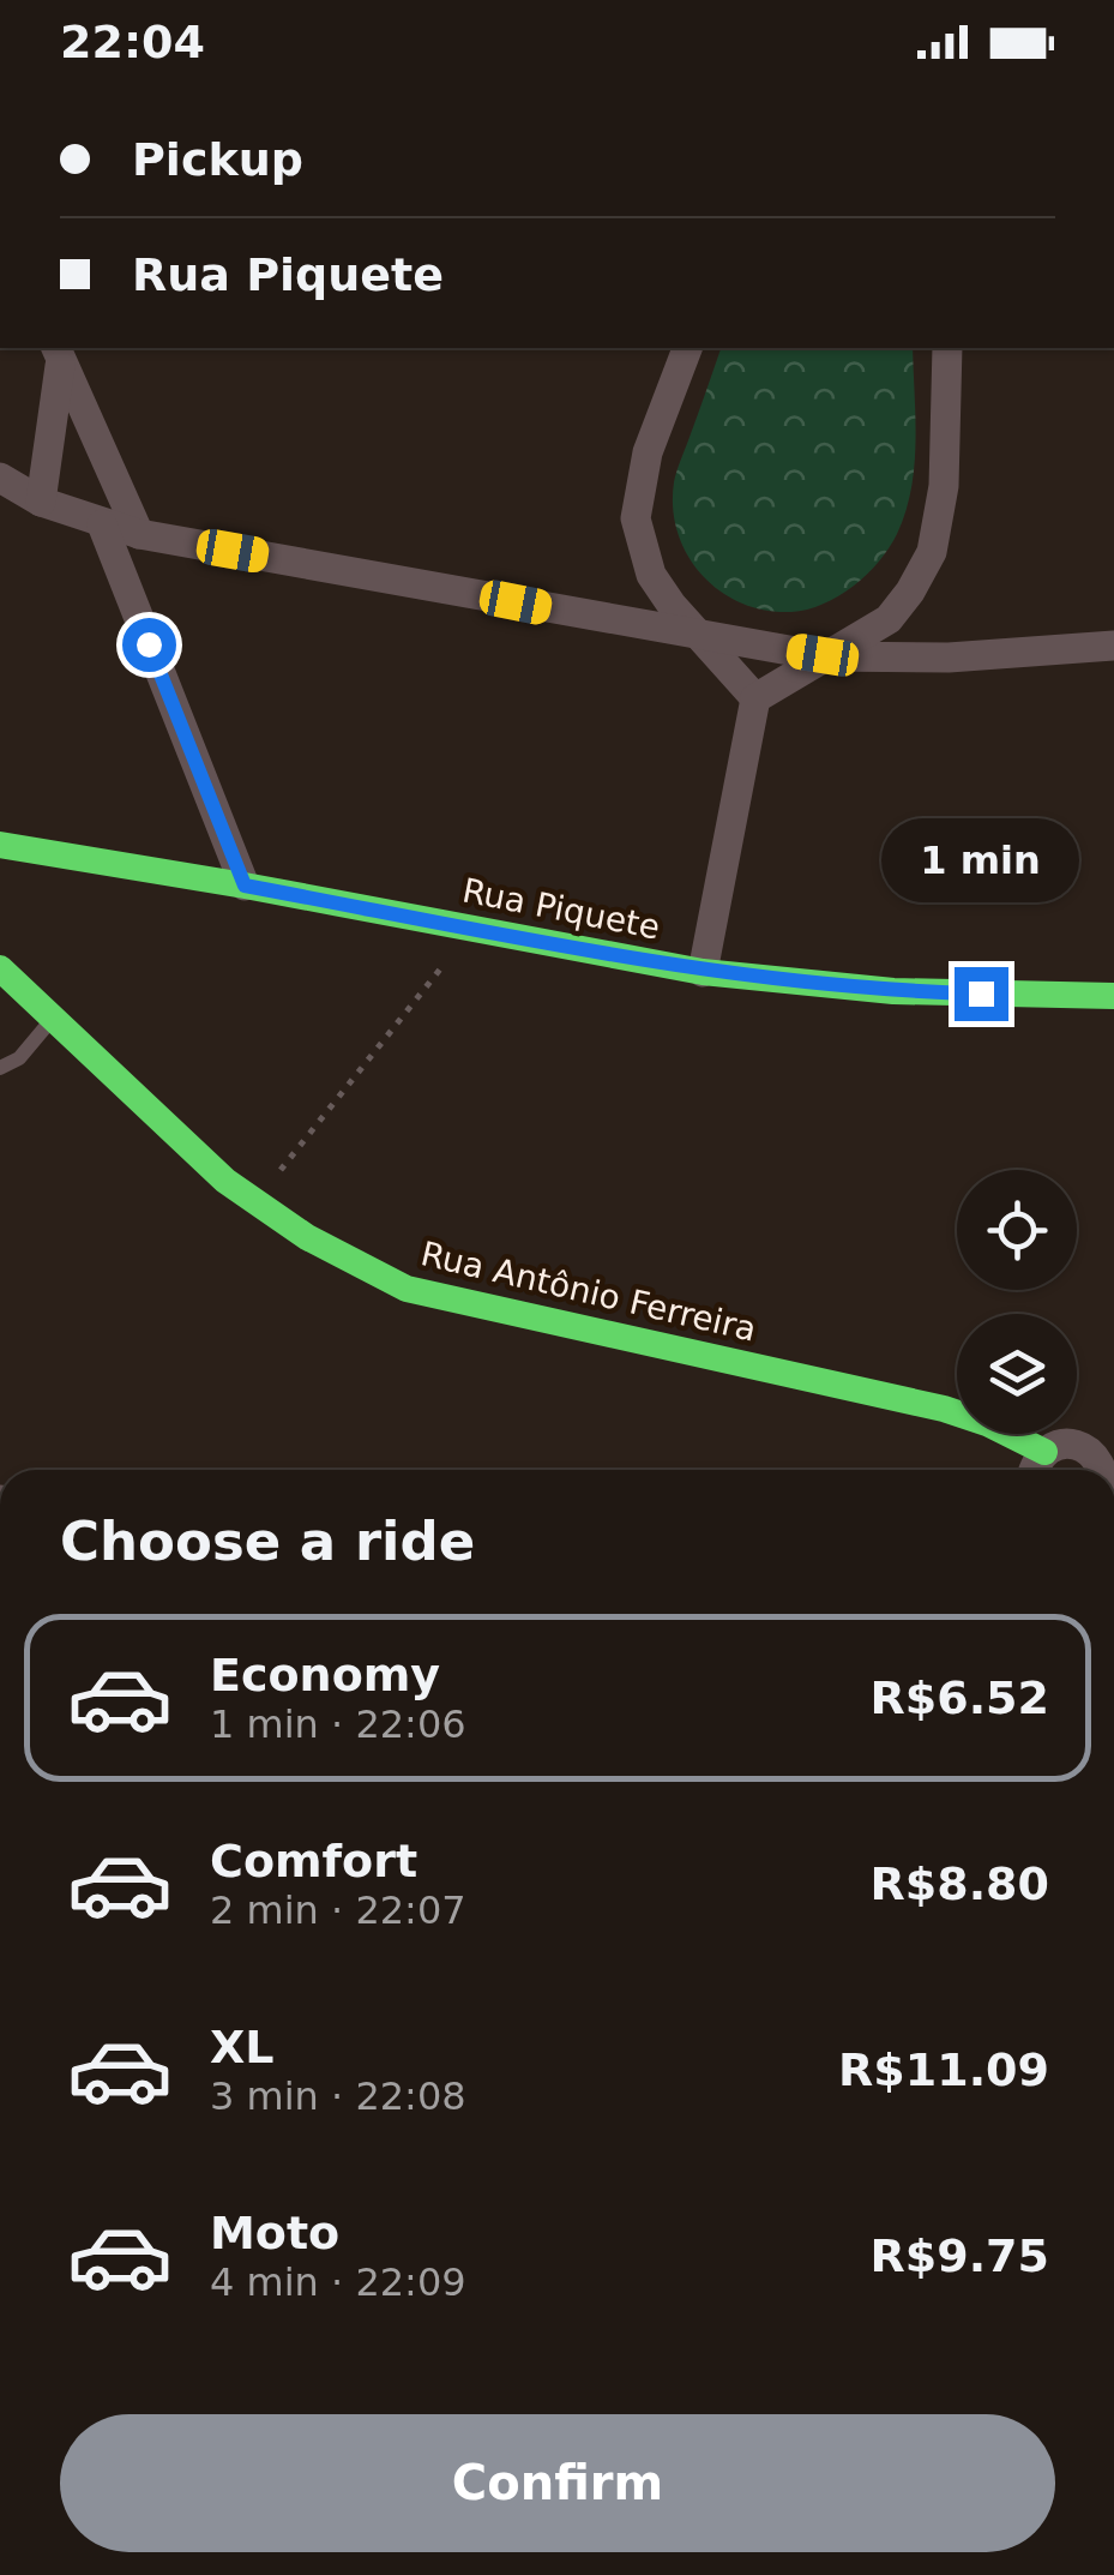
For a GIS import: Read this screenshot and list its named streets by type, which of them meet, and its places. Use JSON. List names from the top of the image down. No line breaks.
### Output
{"streets":{"street":["Rua Piquete","Rua Antônio Ferreira"]},"page":{"status":"22:04","banner":["Pickup","Rua Piquete"],"bubble":"1 min","heading":"Choose a ride","list":[{"name":"Economy","note":"1 min · 22:06","value":"R$6.52"},{"name":"Comfort","note":"2 min · 22:07","value":"R$8.80"},{"name":"XL","note":"3 min · 22:08","value":"R$11.09"},{"name":"Moto","note":"4 min · 22:09","value":"R$9.75"}],"buttons":"Confirm"}}
